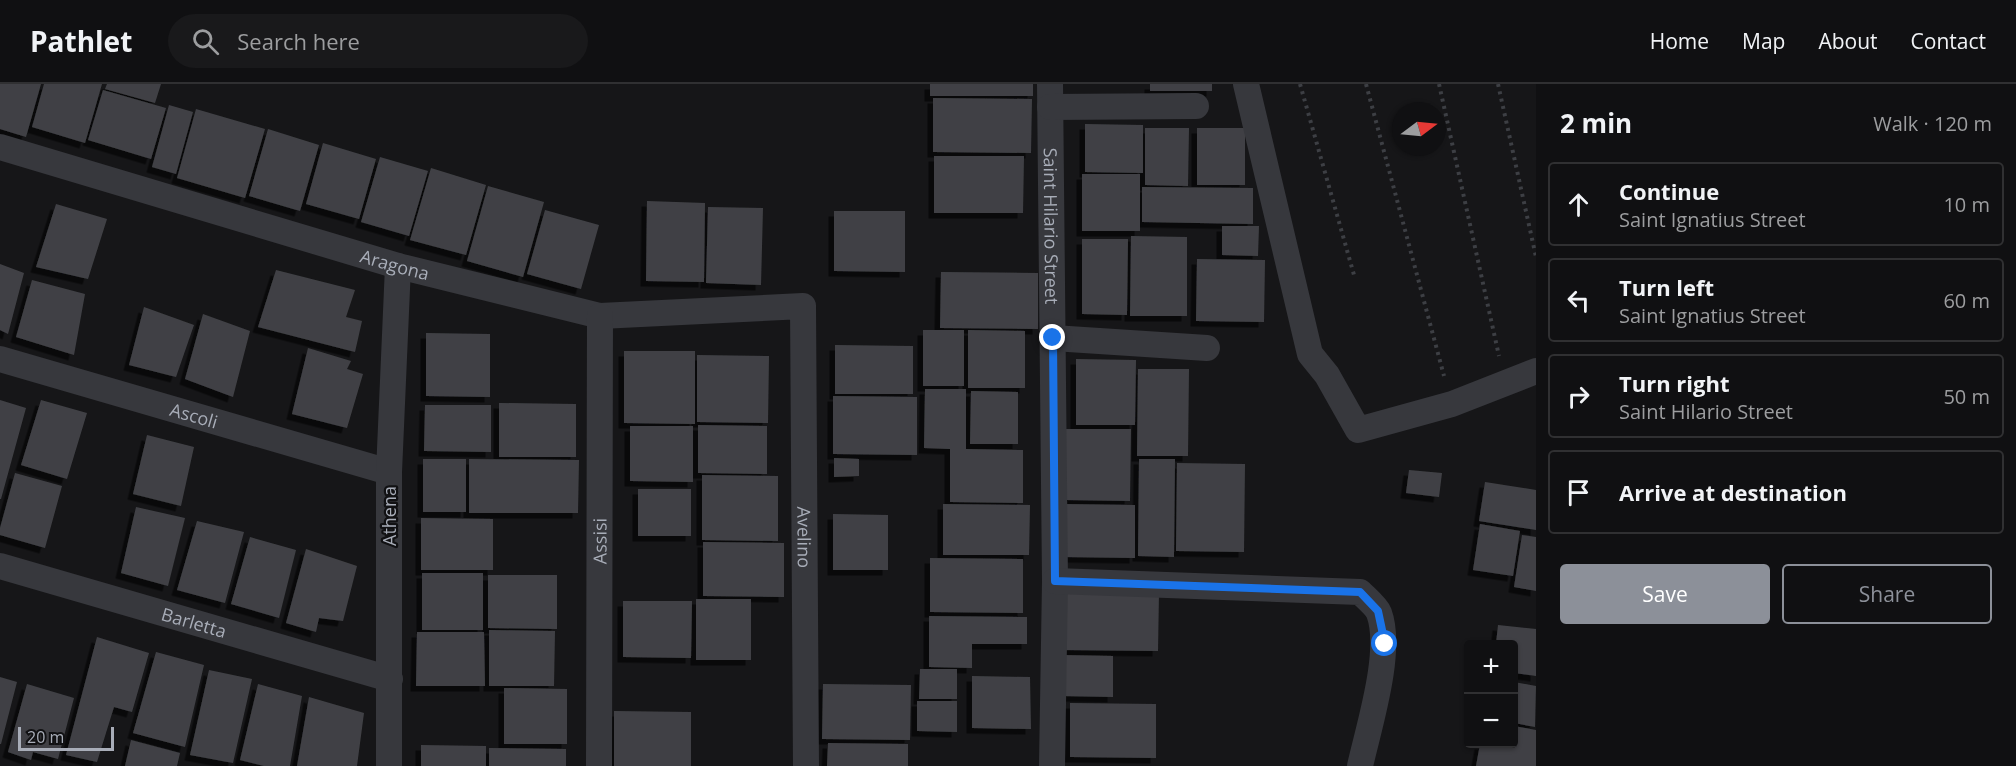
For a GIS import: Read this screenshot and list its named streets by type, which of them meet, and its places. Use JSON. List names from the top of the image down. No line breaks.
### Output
{"streets":{"street":["Saint Hilario Street","Aragona","Ascoli","Athena","Avelino","Assisi","Barletta"]},"crossings":[["Aragona","Athena"],["Aragona","Avelino"],["Aragona","Assisi"],["Ascoli","Athena"],["Athena","Barletta"]],"scale_bar":"20 m","north":"right","page":{"header":"Pathlet","search":"Search here","nav":["Home","Map","About","Contact"],"heading":["2 min","Walk · 120 m"],"list":[["Continue","Saint Ignatius Street","10 m"],["Turn left","Saint Ignatius Street","60 m"],["Turn right","Saint Hilario Street","50 m"],"Arrive at destination"],"buttons":["Save","Share"],"map_buttons":["+","−"],"scale":"20 m"}}
